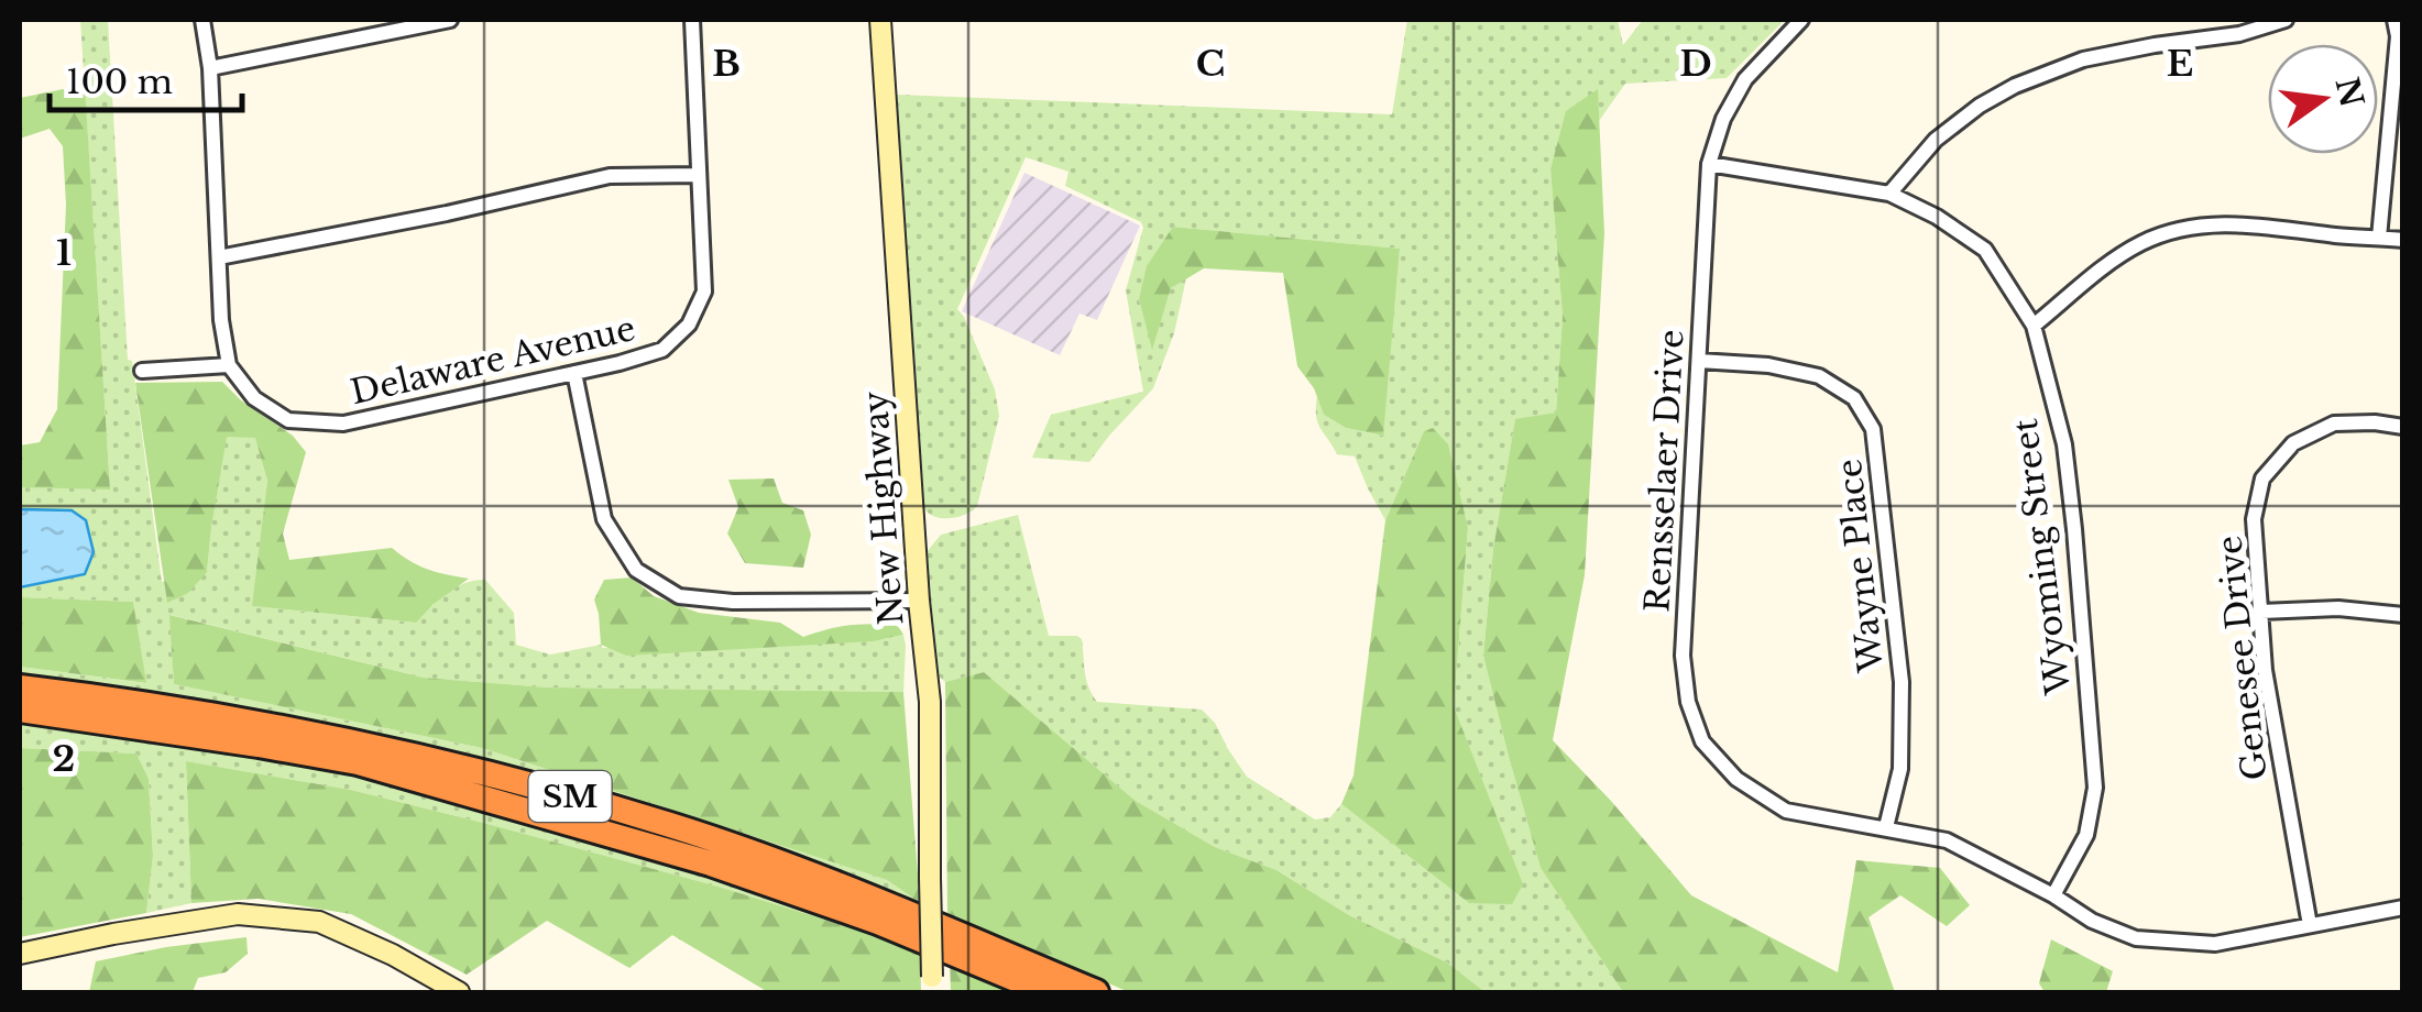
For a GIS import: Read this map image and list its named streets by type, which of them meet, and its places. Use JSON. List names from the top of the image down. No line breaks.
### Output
{"streets":{"highway":["SM"],"street":["Delaware Avenue","Rensselaer Drive","New Highway","Wyoming Street","Wayne Place","Genesee Drive"]},"crossings":[["Rensselaer Drive","Wyoming Street"],["Rensselaer Drive","Wayne Place"],["Rensselaer Drive","Genesee Drive"]],"scale_bar":"100 m","north":"right","grid":{"columns":["B","C","D","E"],"rows":["1","2"]}}
